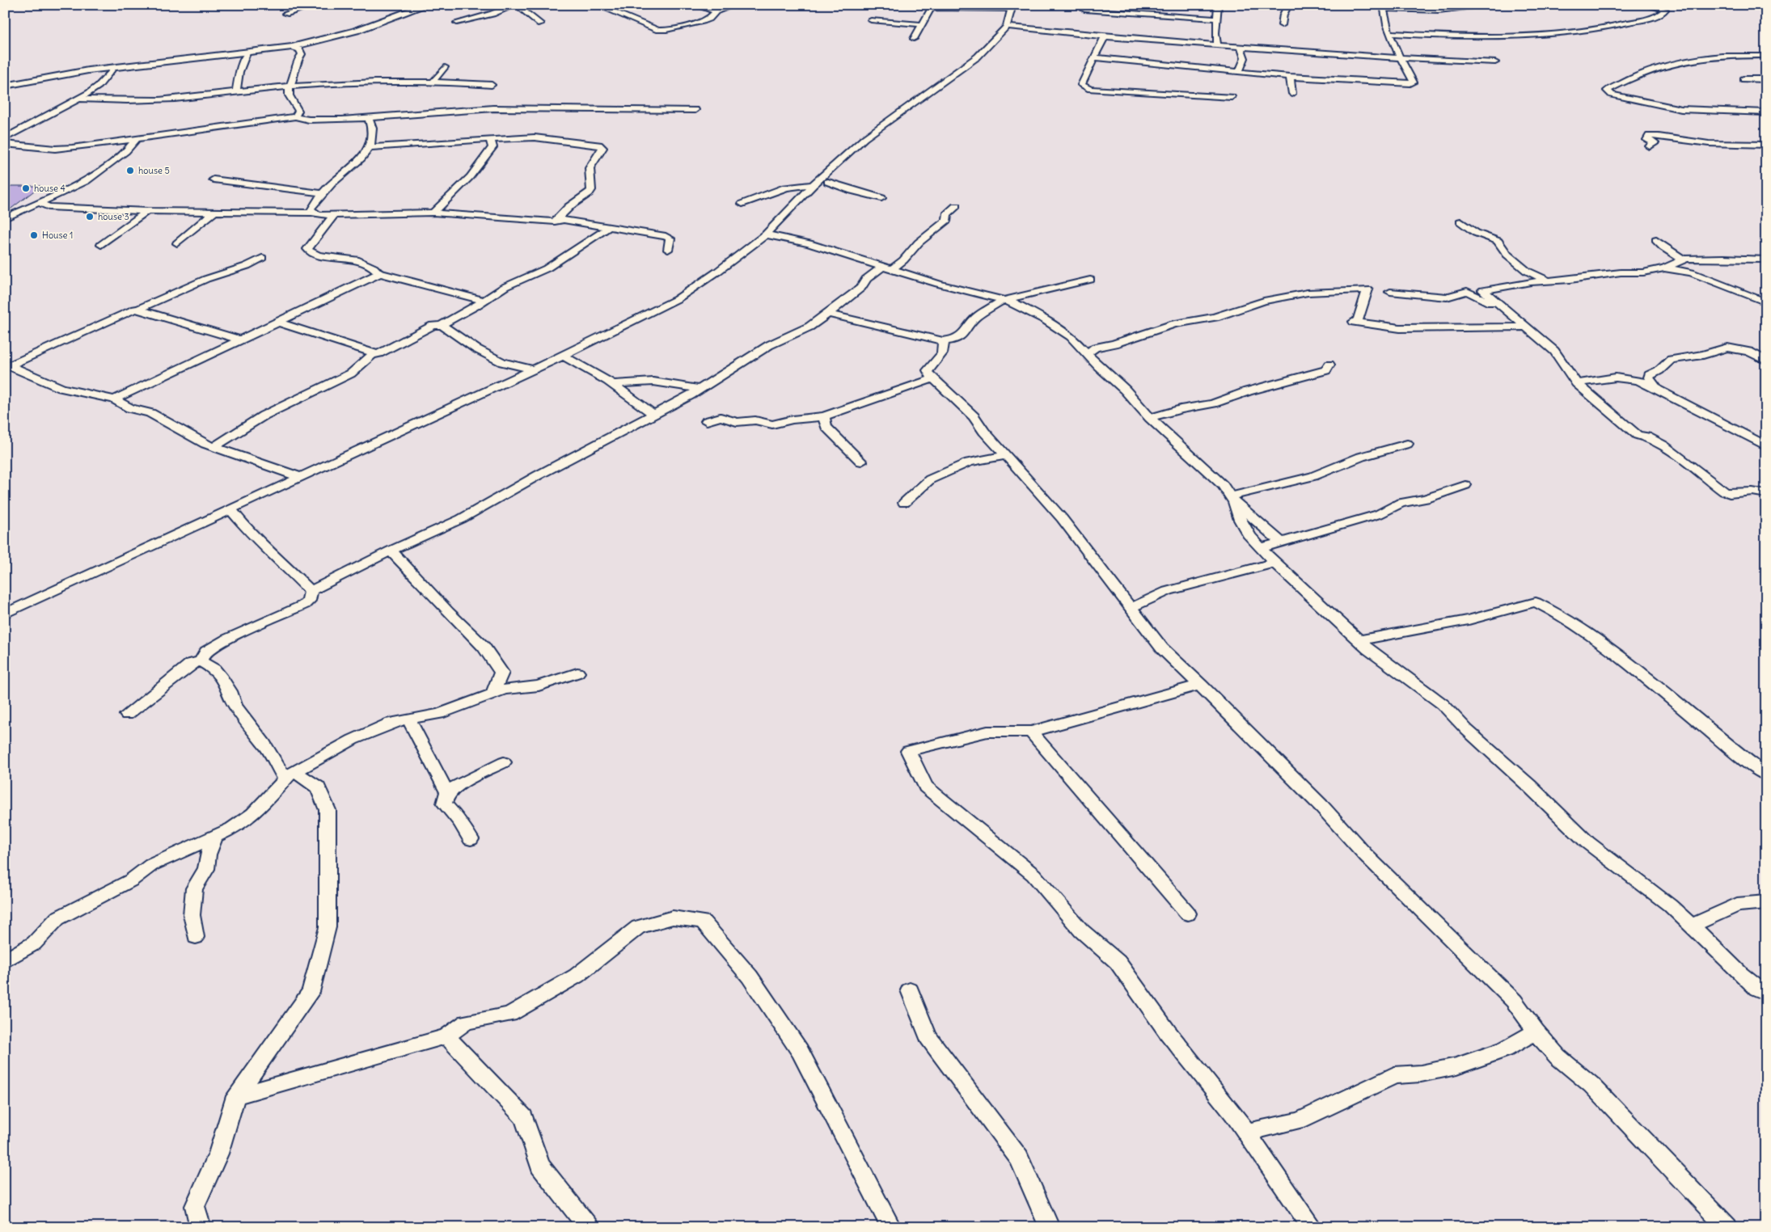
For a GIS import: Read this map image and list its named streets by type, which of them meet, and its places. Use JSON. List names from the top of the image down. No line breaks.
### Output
{"places":["house 5","house 4","house 3","House 1"]}
